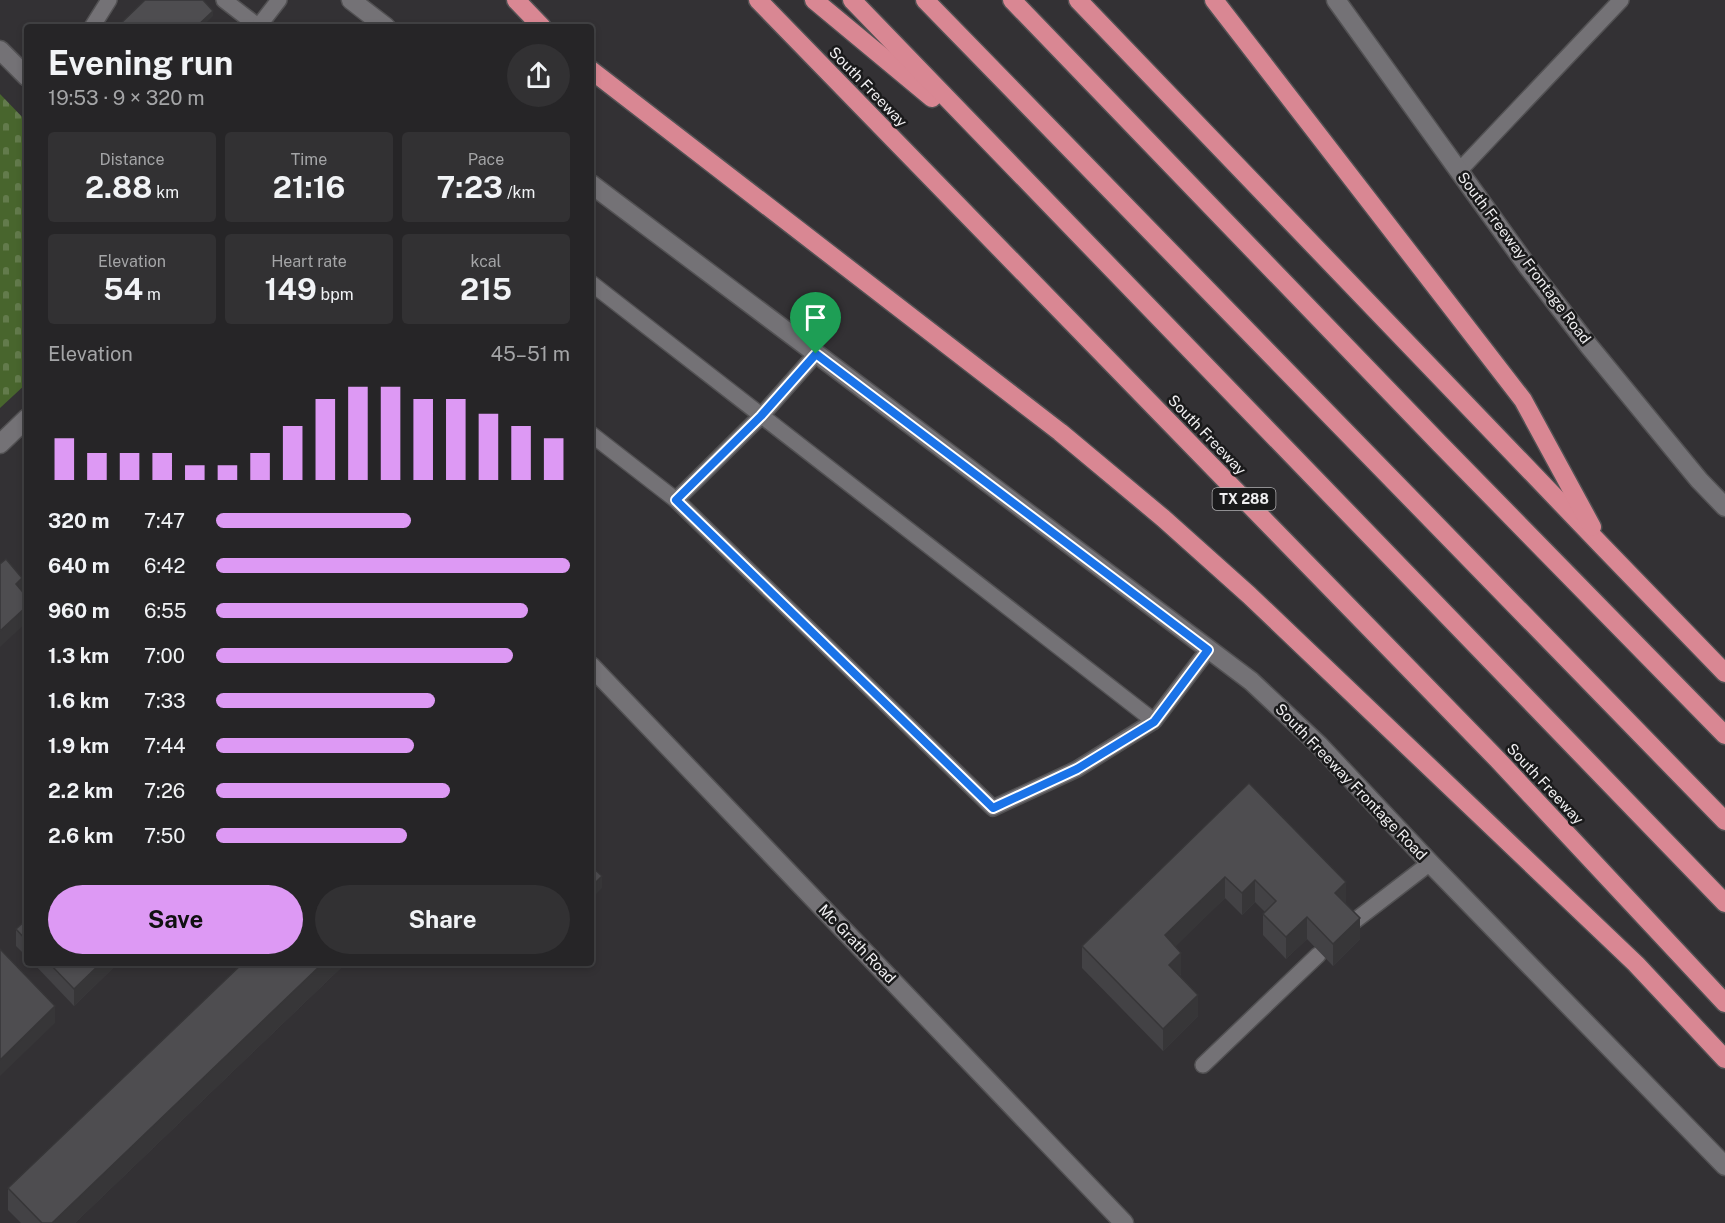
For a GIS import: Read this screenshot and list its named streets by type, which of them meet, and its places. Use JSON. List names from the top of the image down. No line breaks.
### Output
{"streets":{"highway":["South Freeway","TX 288"],"main road":["South Freeway Frontage Road","Mc Grath Road"]},"page":{"heading":["Evening run","19:53 · 9 × 320 m"],"stats":[["Distance","2.88 km"],["Time","21:16"],["Pace","7:23 /km"],["Elevation","54 m"],["Heart rate","149 bpm"],["kcal","215"]],"chart":["Elevation","45–51 m"],"list":[{"name":"320 m","note":"7:47"},{"name":"640 m","note":"6:42"},{"name":"960 m","note":"6:55"},{"name":"1.3 km","note":"7:00"},{"name":"1.6 km","note":"7:33"},{"name":"1.9 km","note":"7:44"},{"name":"2.2 km","note":"7:26"},{"name":"2.6 km","note":"7:50"}],"buttons":["Save","Share"]}}
